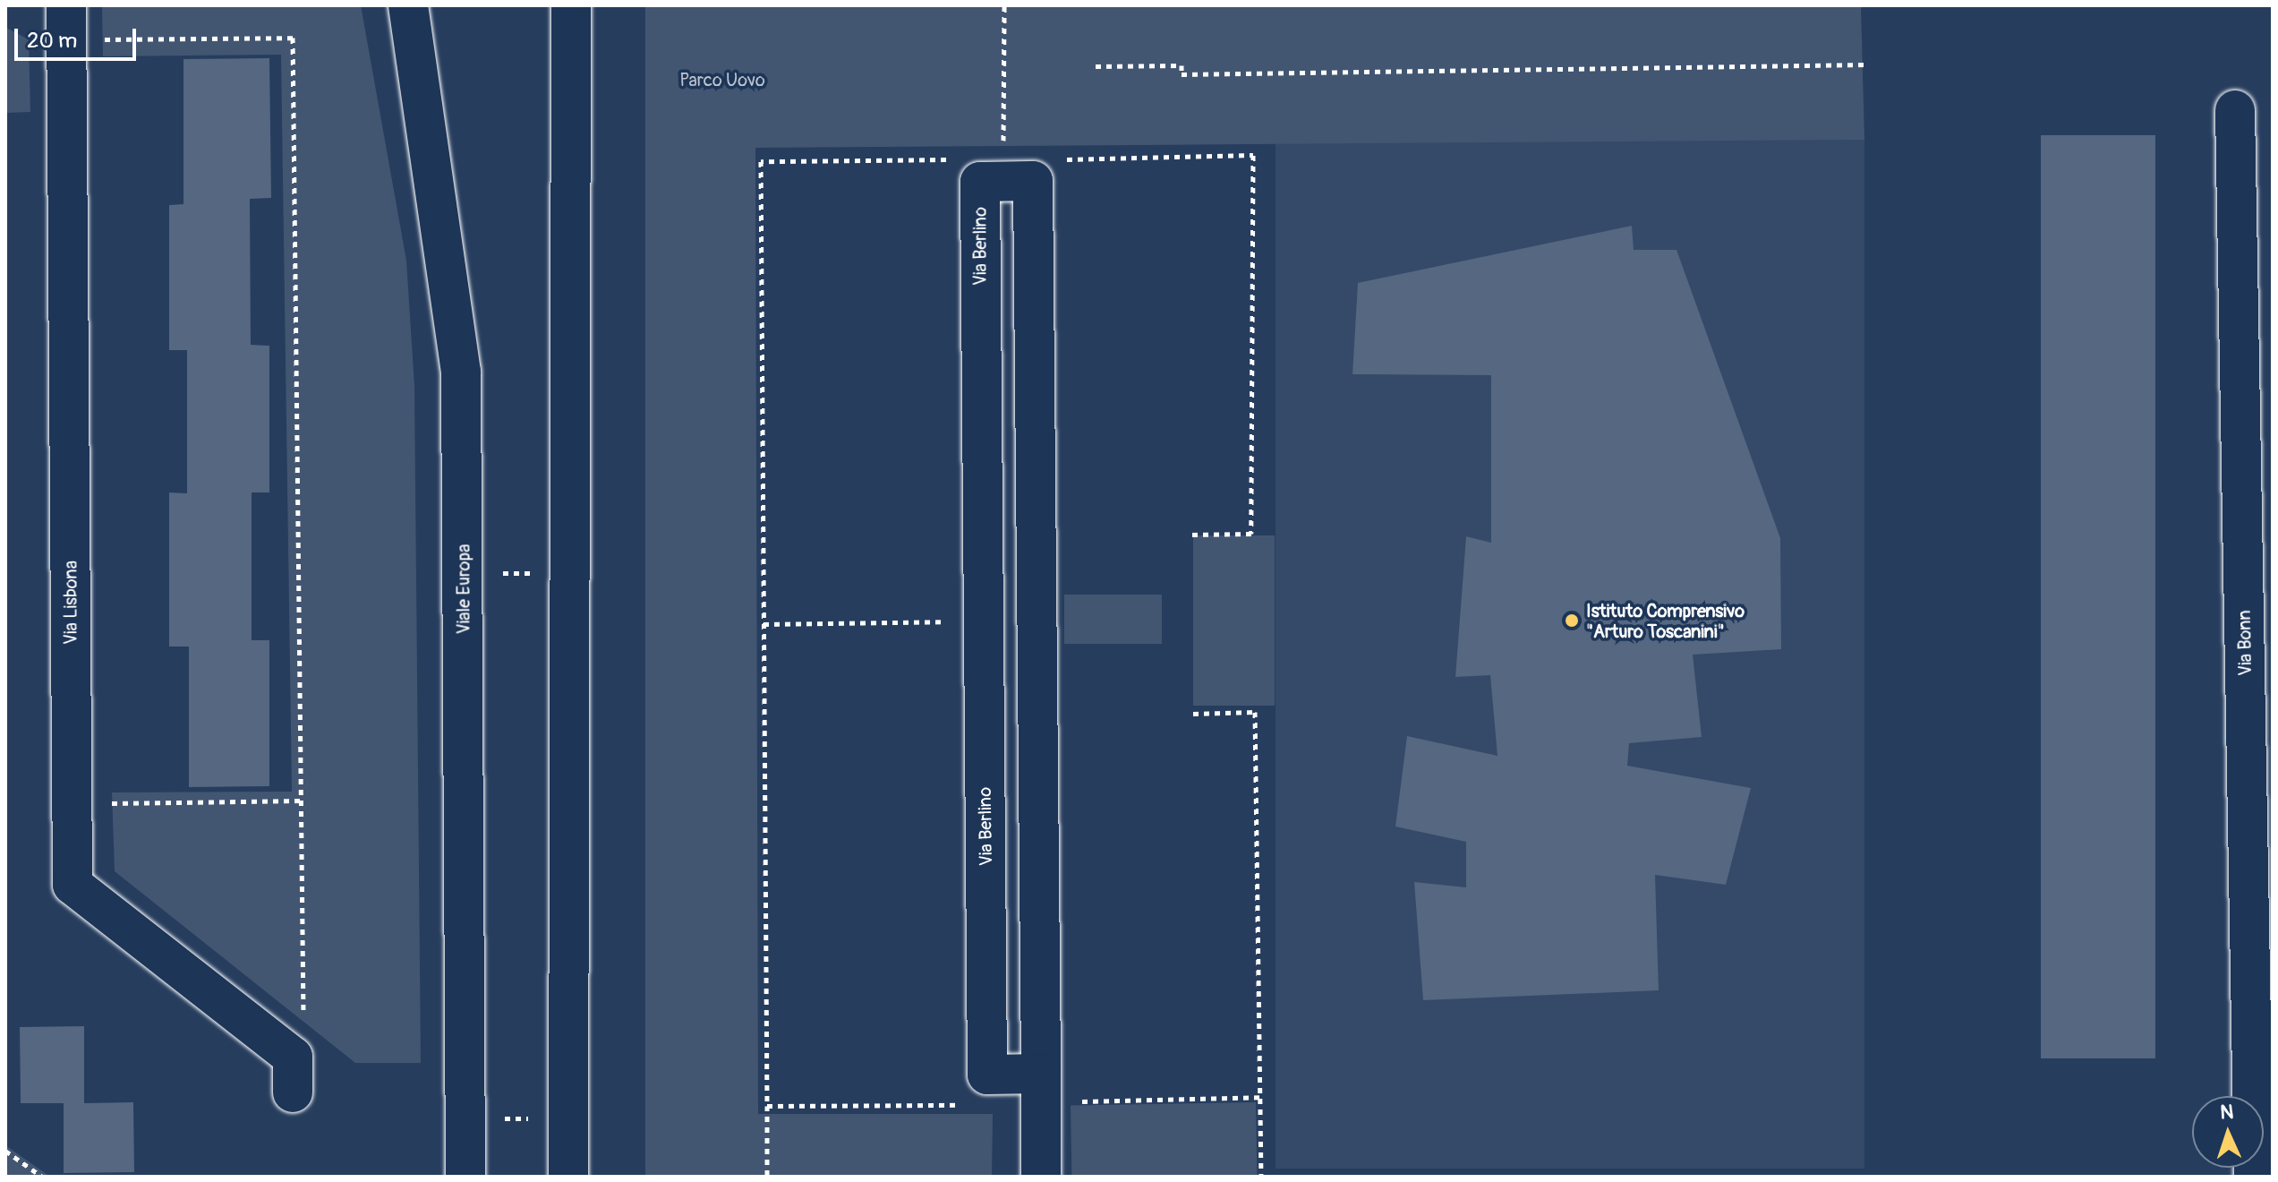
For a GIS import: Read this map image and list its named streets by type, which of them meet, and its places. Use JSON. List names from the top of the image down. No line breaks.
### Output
{"streets":{"street":["Via Berlino","Viale Europa","Via Lisbona","Via Bonn"]},"parks":["Parco Uovo"],"places":["Istituto Comprensivo \"Arturo Toscanini\""],"scale_bar":"20 m","north":"top"}
